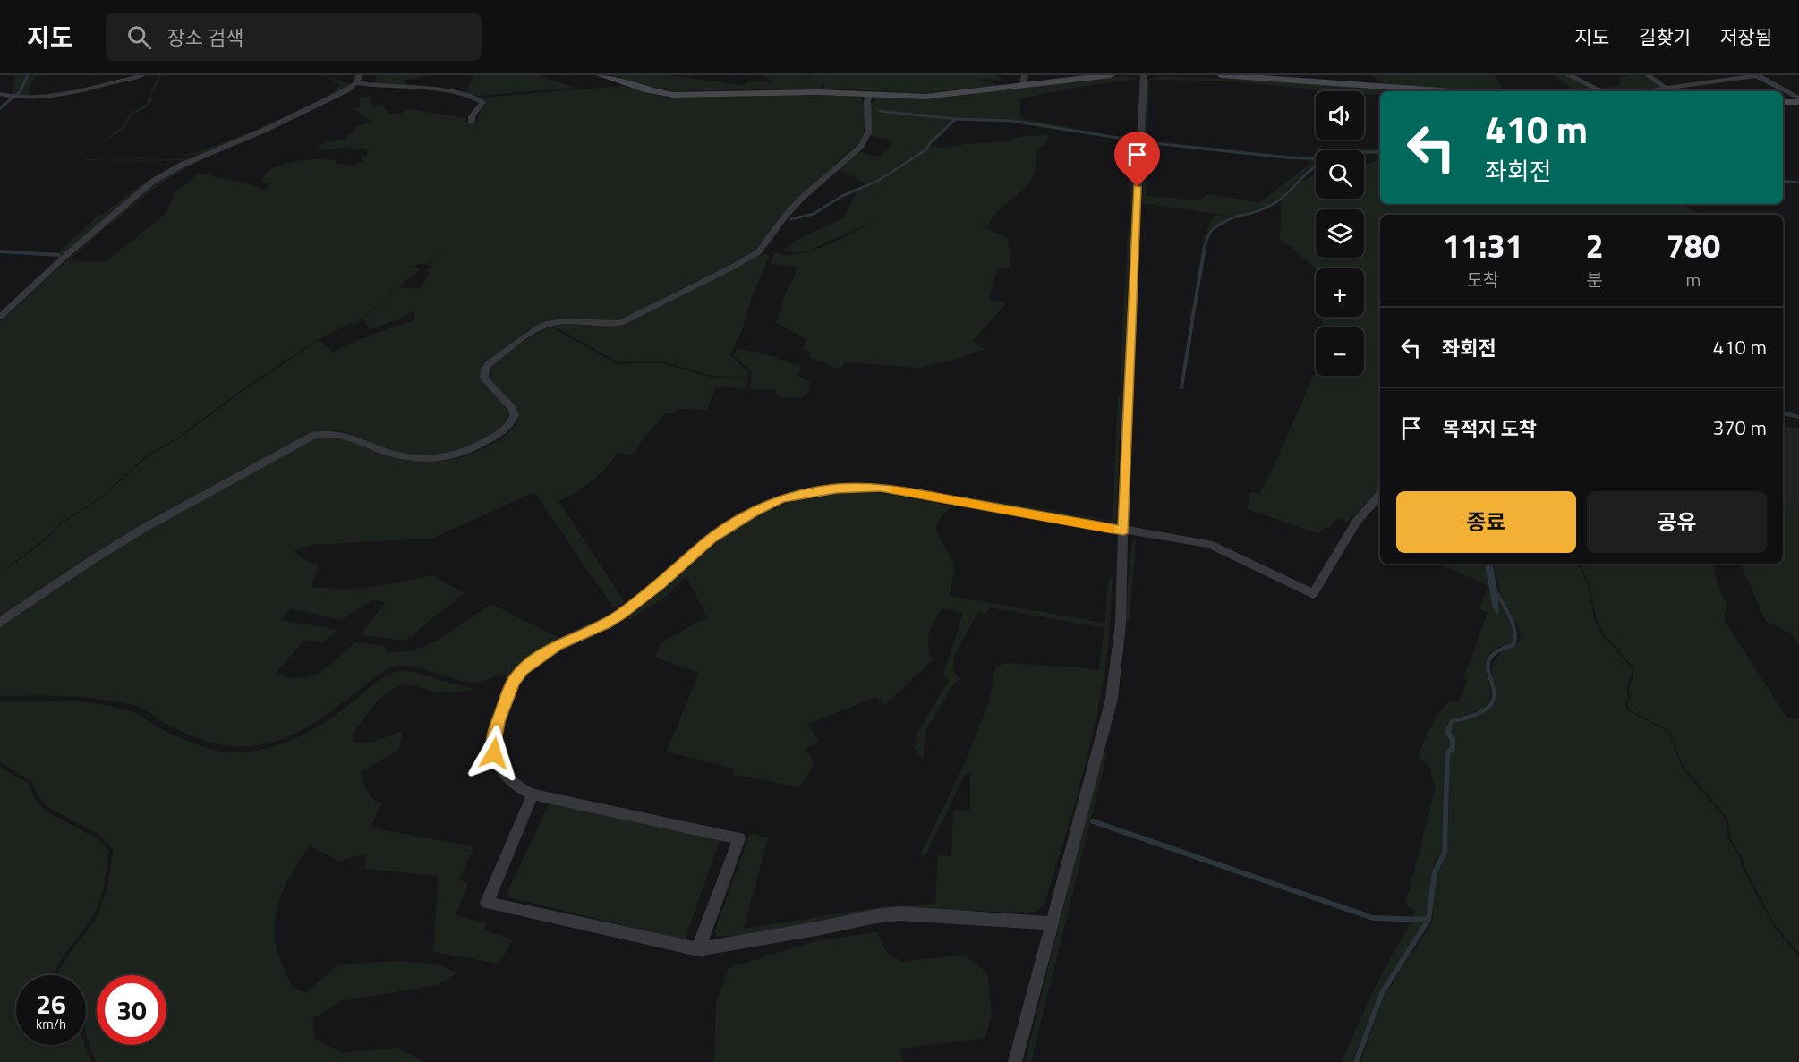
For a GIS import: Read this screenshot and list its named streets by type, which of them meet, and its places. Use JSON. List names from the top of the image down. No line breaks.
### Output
{"page":{"header":"지도","search":"장소 검색","nav":["지도","길찾기","저장됨"],"map_buttons":["+","−"],"turn":["410 m","좌회전"],"eta":["11:31","도착","2","분","780","m"],"list":[{"name":"좌회전","value":"410 m"},{"name":"목적지 도착","value":"370 m"}],"buttons":["종료","공유"],"speed":"26 km/h","limit":"30"}}
